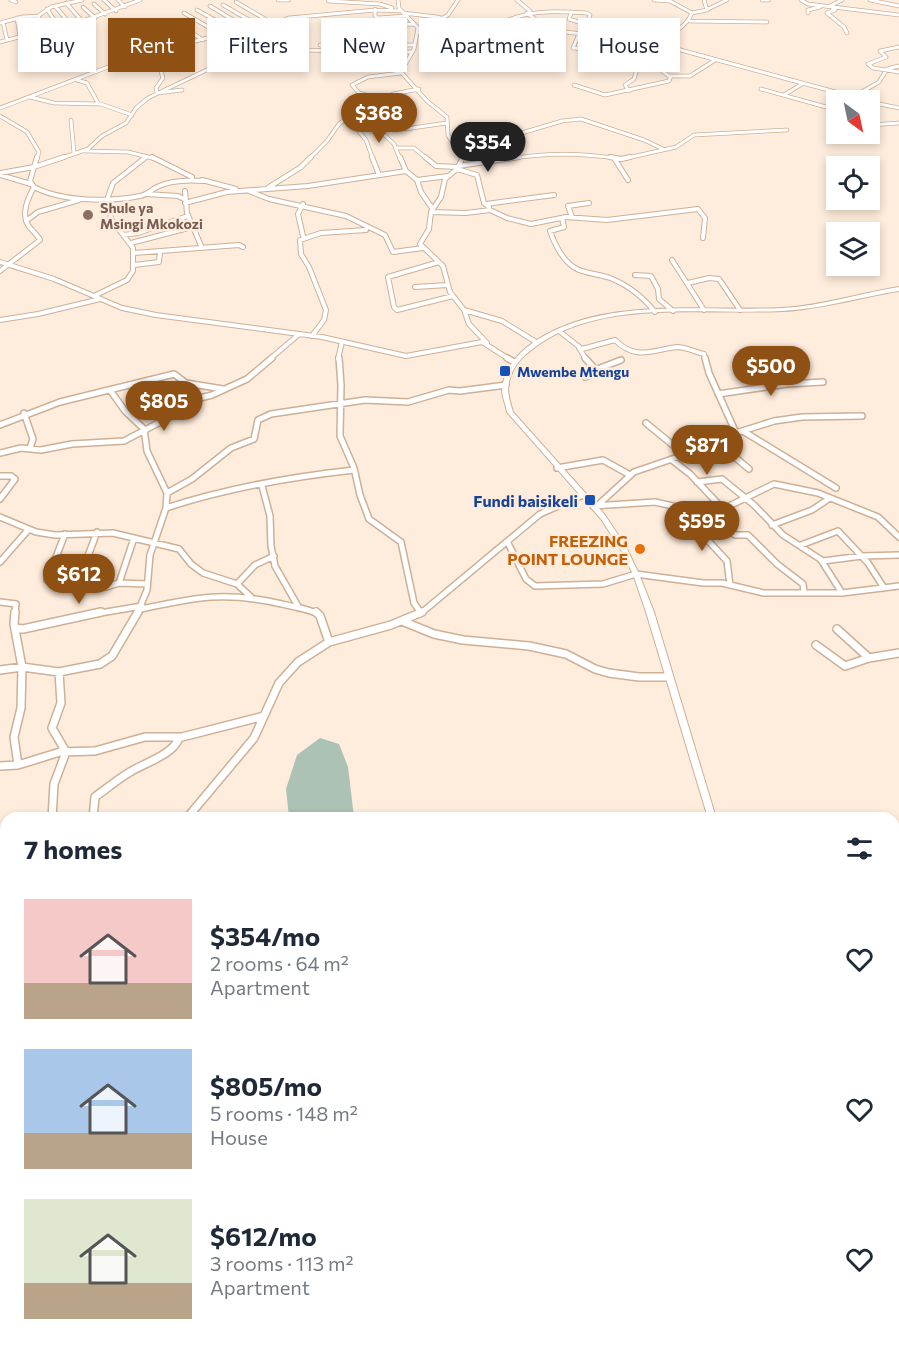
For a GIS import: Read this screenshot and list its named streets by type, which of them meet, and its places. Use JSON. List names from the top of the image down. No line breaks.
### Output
{"places":{"other":["Shule ya Msingi Mkokozi","FREEZING POINT LOUNGE"],"transit":["Mwembe Mtengu","Fundi baisikeli"]},"north":"bottom right","page":{"chip":["Buy","Rent","Filters","New","Apartment","House"],"price":["$368","$354","$500","$805","$871","$595","$612"],"heading":"7 homes","list":[{"name":"$354/mo","note":"2 rooms · 64 m² · Apartment"},{"name":"$805/mo","note":"5 rooms · 148 m² · House"},{"name":"$612/mo","note":"3 rooms · 113 m² · Apartment"}]}}
